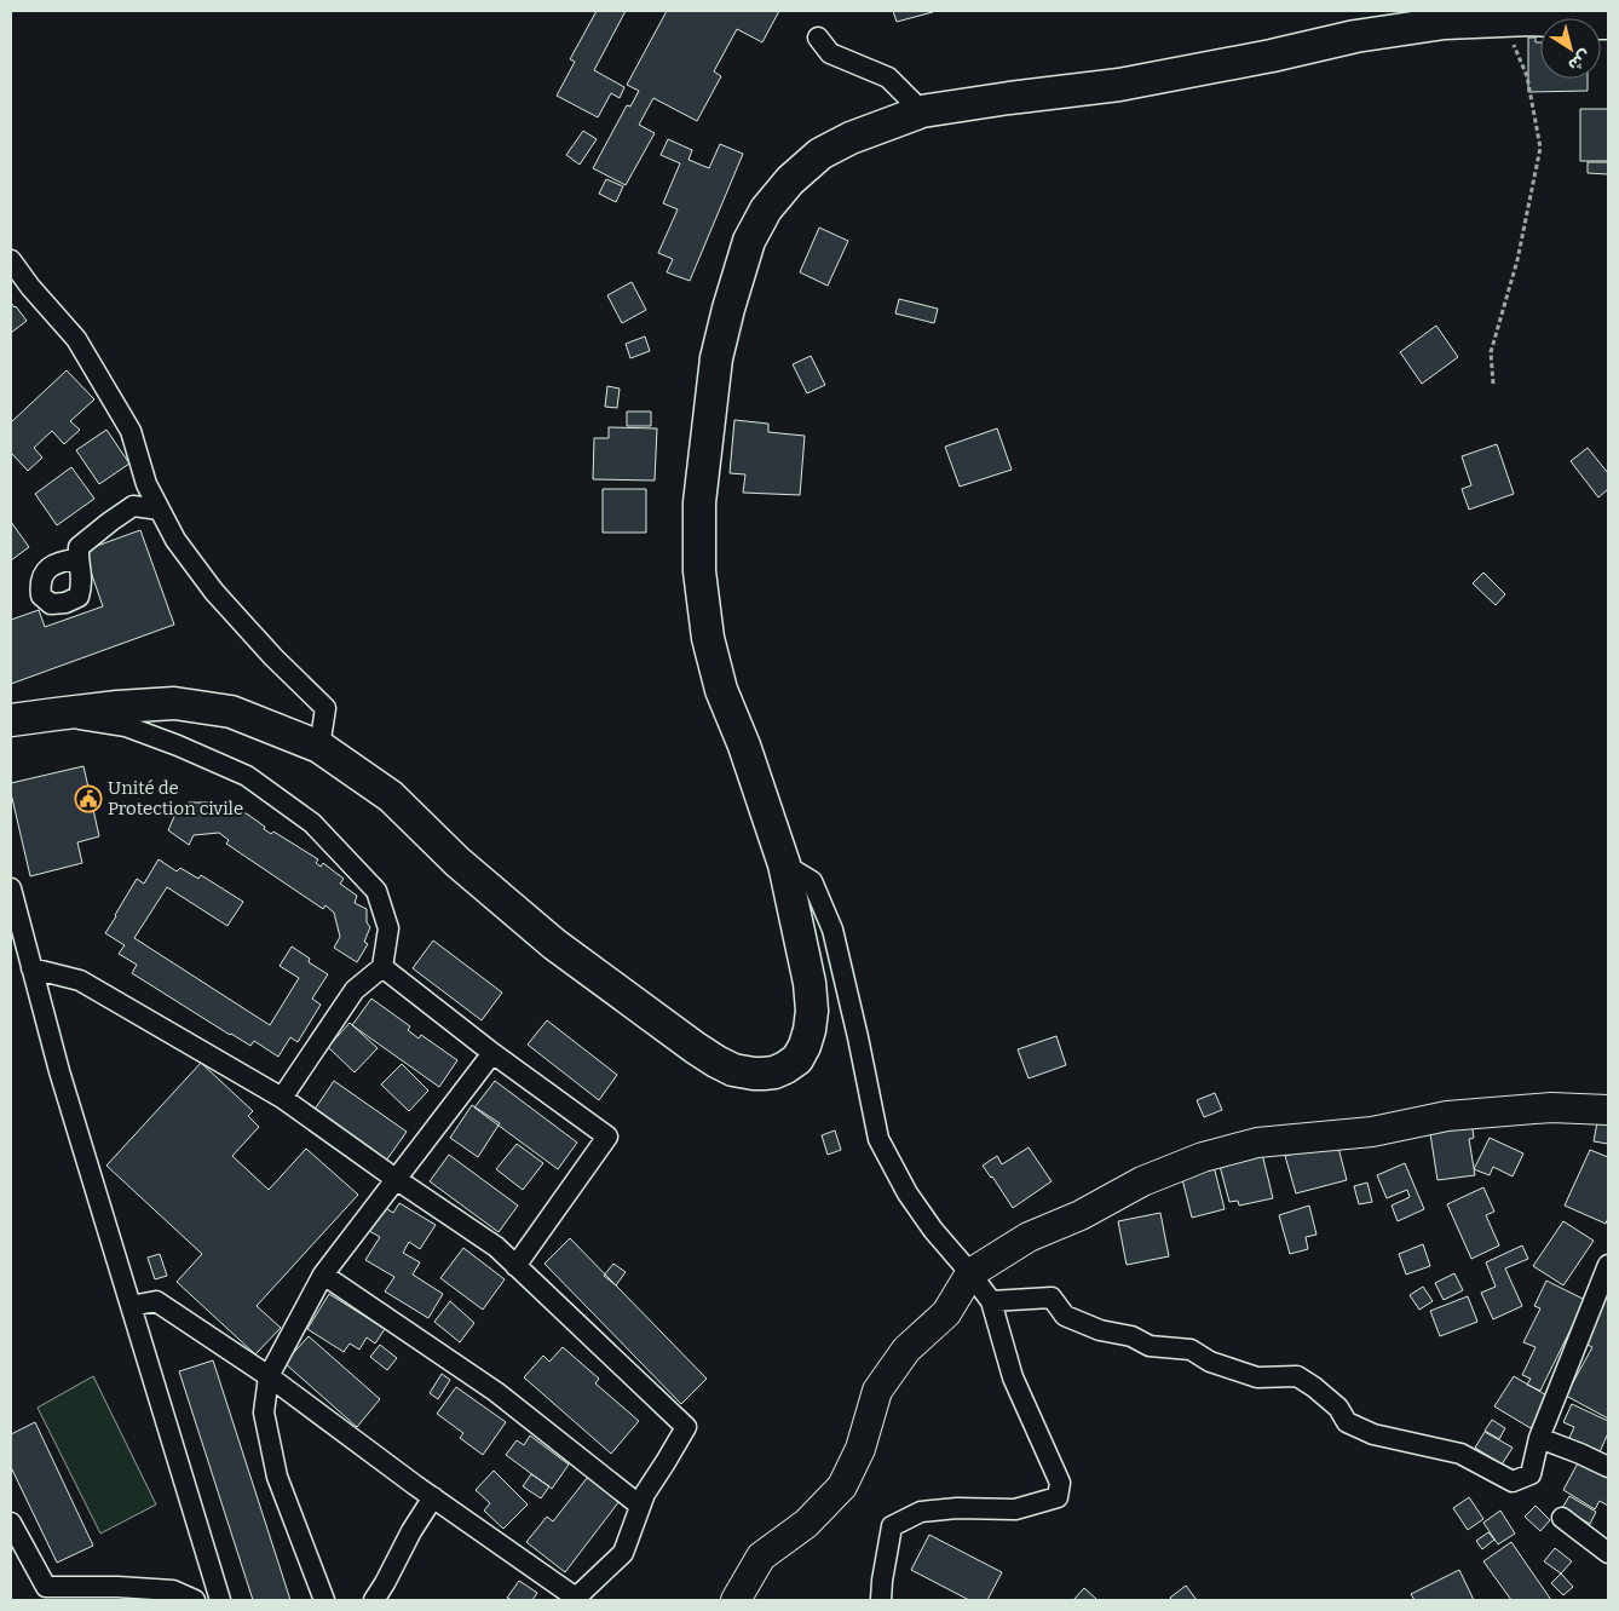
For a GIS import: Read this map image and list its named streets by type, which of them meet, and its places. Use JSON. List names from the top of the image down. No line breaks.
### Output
{"places":{"public building":["Unité de Protection civile"]},"north":"bottom right"}
